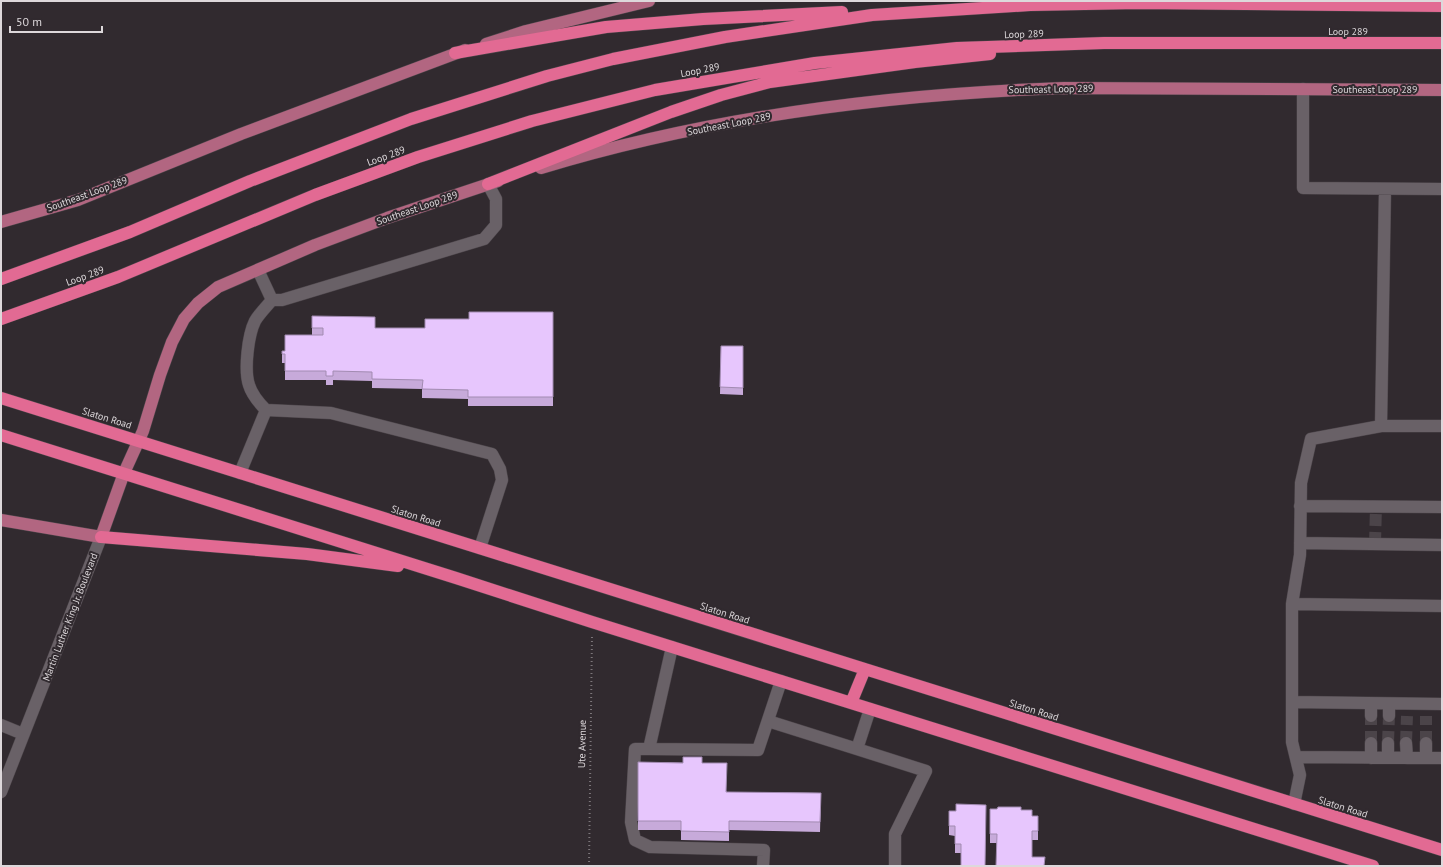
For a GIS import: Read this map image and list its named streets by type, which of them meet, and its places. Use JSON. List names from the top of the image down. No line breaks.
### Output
{"streets":{"highway":["Loop 289","Slaton Road"],"main road":["Southeast Loop 289","Martin Luther King Jr. Boulevard"],"path":["Ute Avenue"]},"crossings":[["Southeast Loop 289","Slaton Road"],["Southeast Loop 289","Martin Luther King Jr. Boulevard"],["Slaton Road","Martin Luther King Jr. Boulevard"]],"scale_bar":"50 m"}
